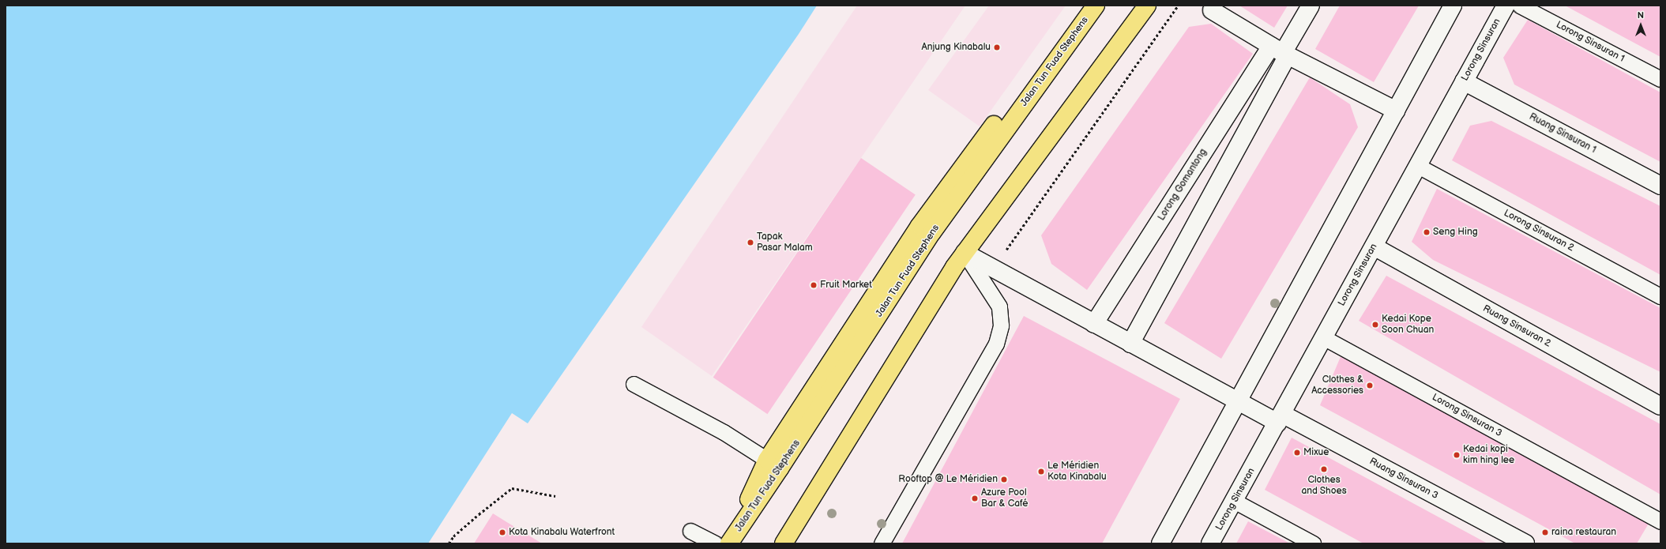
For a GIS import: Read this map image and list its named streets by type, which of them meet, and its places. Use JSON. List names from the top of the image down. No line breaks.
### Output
{"streets":{"main road":["Jalan Tun Fuad Stephens"],"street":["Lorong Sinsuran","Ruang Sinsuran 1","Lorong Gomantong","Ruang Sinsuran 2","Ruang Sinsuran 3"],"lane":["Lorong Sinsuran 1","Lorong Sinsuran 2","Lorong Sinsuran 3"]},"crossings":[["Lorong Sinsuran","Ruang Sinsuran 1"],["Lorong Sinsuran","Lorong Sinsuran 2"],["Lorong Sinsuran","Ruang Sinsuran 2"],["Lorong Sinsuran","Lorong Sinsuran 3"],["Lorong Sinsuran","Ruang Sinsuran 3"],["Lorong Gomantong","Ruang Sinsuran 3"]],"places":["Anjung Kinabalu","Seng Hing","Tapak Pasar Malam","Fruit Market","Kedai Kope Soon Chuan","Clothes & Accessories","Mixue","Kedai kopi kim hing lee","Clothes and Shoes","Le Méridien Kota Kinabalu","Rooftop @ Le Méridien","Azure Pool Bar & Café","Kota Kinabalu Waterfront","raina restauran"],"north":"top"}
